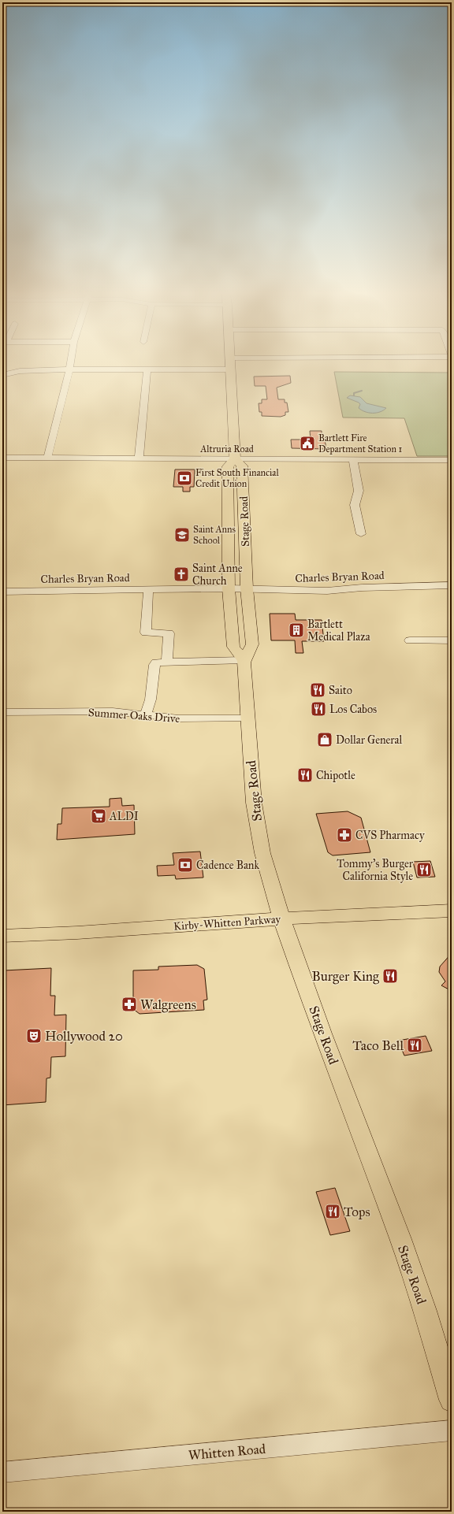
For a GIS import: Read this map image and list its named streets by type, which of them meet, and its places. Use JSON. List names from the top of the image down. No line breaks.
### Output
{"streets":{"main road":["Stage Road","Kirby-Whitten Parkway"],"street":["Altruria Road","Charles Bryan Road","Summer Oaks Drive","Whitten Road"]},"crossings":[["Altruria Road","Stage Road"],["Stage Road","Charles Bryan Road"],["Stage Road","Summer Oaks Drive"],["Stage Road","Kirby-Whitten Parkway"]],"places":{"public building":["Bartlett Fire Department Station 1"],"bank":["First South Financial Credit Union","Cadence Bank"],"school or university":["Saint Anns School"],"church":["Saint Anne Church"],"building":["Bartlett Medical Plaza"],"restaurant":["Saito","Los Cabos","Chipotle","Tommy’s Burger California Style","Burger King","Taco Bell","Tops"],"shop":["Dollar General"],"supermarket":["ALDI"],"pharmacy":["CVS Pharmacy","Walgreens"],"theatre":["Hollywood 20"]}}
